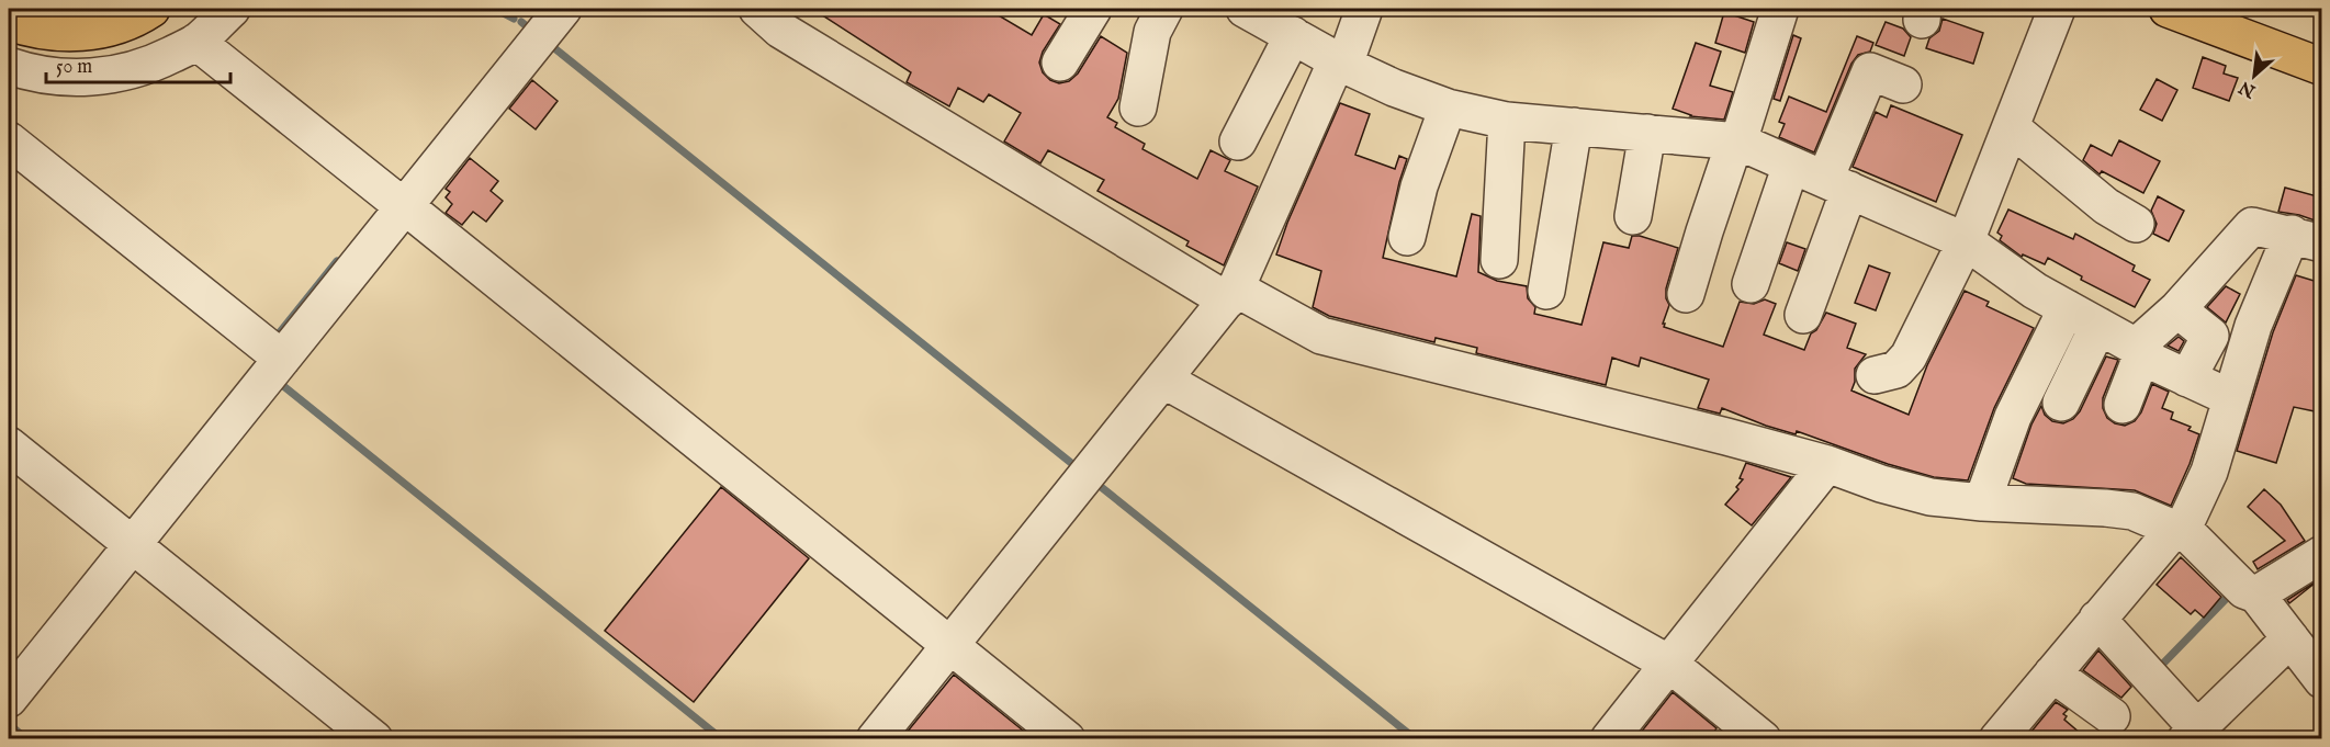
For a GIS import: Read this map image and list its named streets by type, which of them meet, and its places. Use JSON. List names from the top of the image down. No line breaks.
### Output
{"scale_bar":"50 m","north":"bottom left"}
